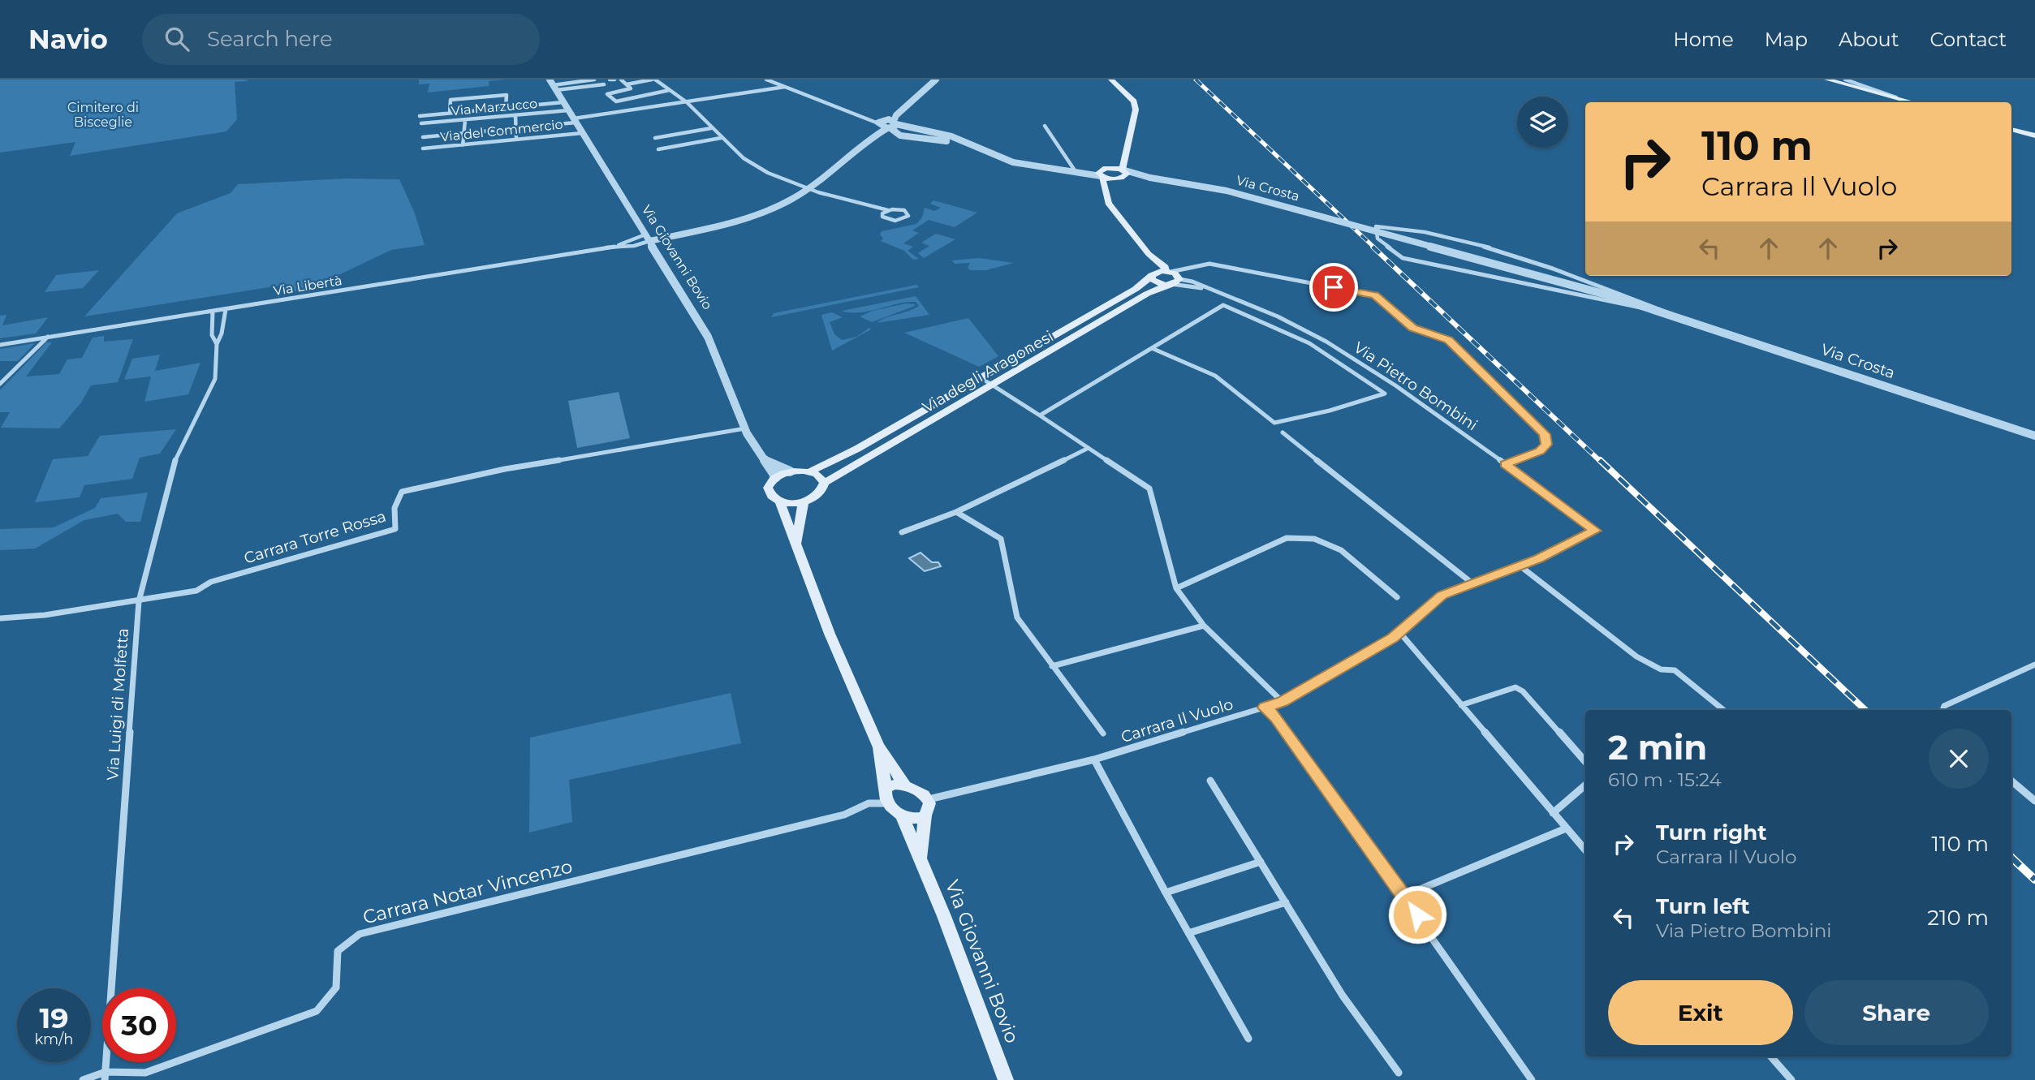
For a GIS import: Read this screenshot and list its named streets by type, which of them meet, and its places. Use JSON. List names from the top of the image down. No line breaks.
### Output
{"streets":{"main road":["Via Giovanni Bovio","Via degli Aragonesi"],"street":["Via Marzucco","Via del Commercio","Via Crosta","Via Libertà","Via Pietro Bombini","Carrara Torre Rossa","Via Luigi di Molfetta","Carrara Il Vuolo","Carrara Notar Vincenzo"]},"crossings":[["Via Marzucco","Via Giovanni Bovio"],["Via del Commercio","Via Giovanni Bovio"],["Via Giovanni Bovio","Via Libertà"],["Via Giovanni Bovio","Via degli Aragonesi"],["Via Giovanni Bovio","Carrara Torre Rossa"],["Via Giovanni Bovio","Carrara Il Vuolo"],["Via Giovanni Bovio","Carrara Notar Vincenzo"],["Via Libertà","Via Luigi di Molfetta"],["Via degli Aragonesi","Via Pietro Bombini"],["Via Pietro Bombini","Carrara Il Vuolo"],["Carrara Torre Rossa","Via Luigi di Molfetta"],["Via Luigi di Molfetta","Carrara Notar Vincenzo"],["Carrara Il Vuolo","Carrara Notar Vincenzo"]],"parks":["Cimitero di Bisceglie"],"page":{"header":"Navio","search":"Search here","nav":["Home","Map","About","Contact"],"turn":["110 m","Carrara Il Vuolo"],"heading":["2 min","610 m · 15:24"],"list":[{"name":"Turn right","note":"Carrara Il Vuolo","value":"110 m"},{"name":"Turn left","note":"Via Pietro Bombini","value":"210 m"}],"buttons":["Exit","Share"],"speed":"19 km/h","limit":"30"}}
